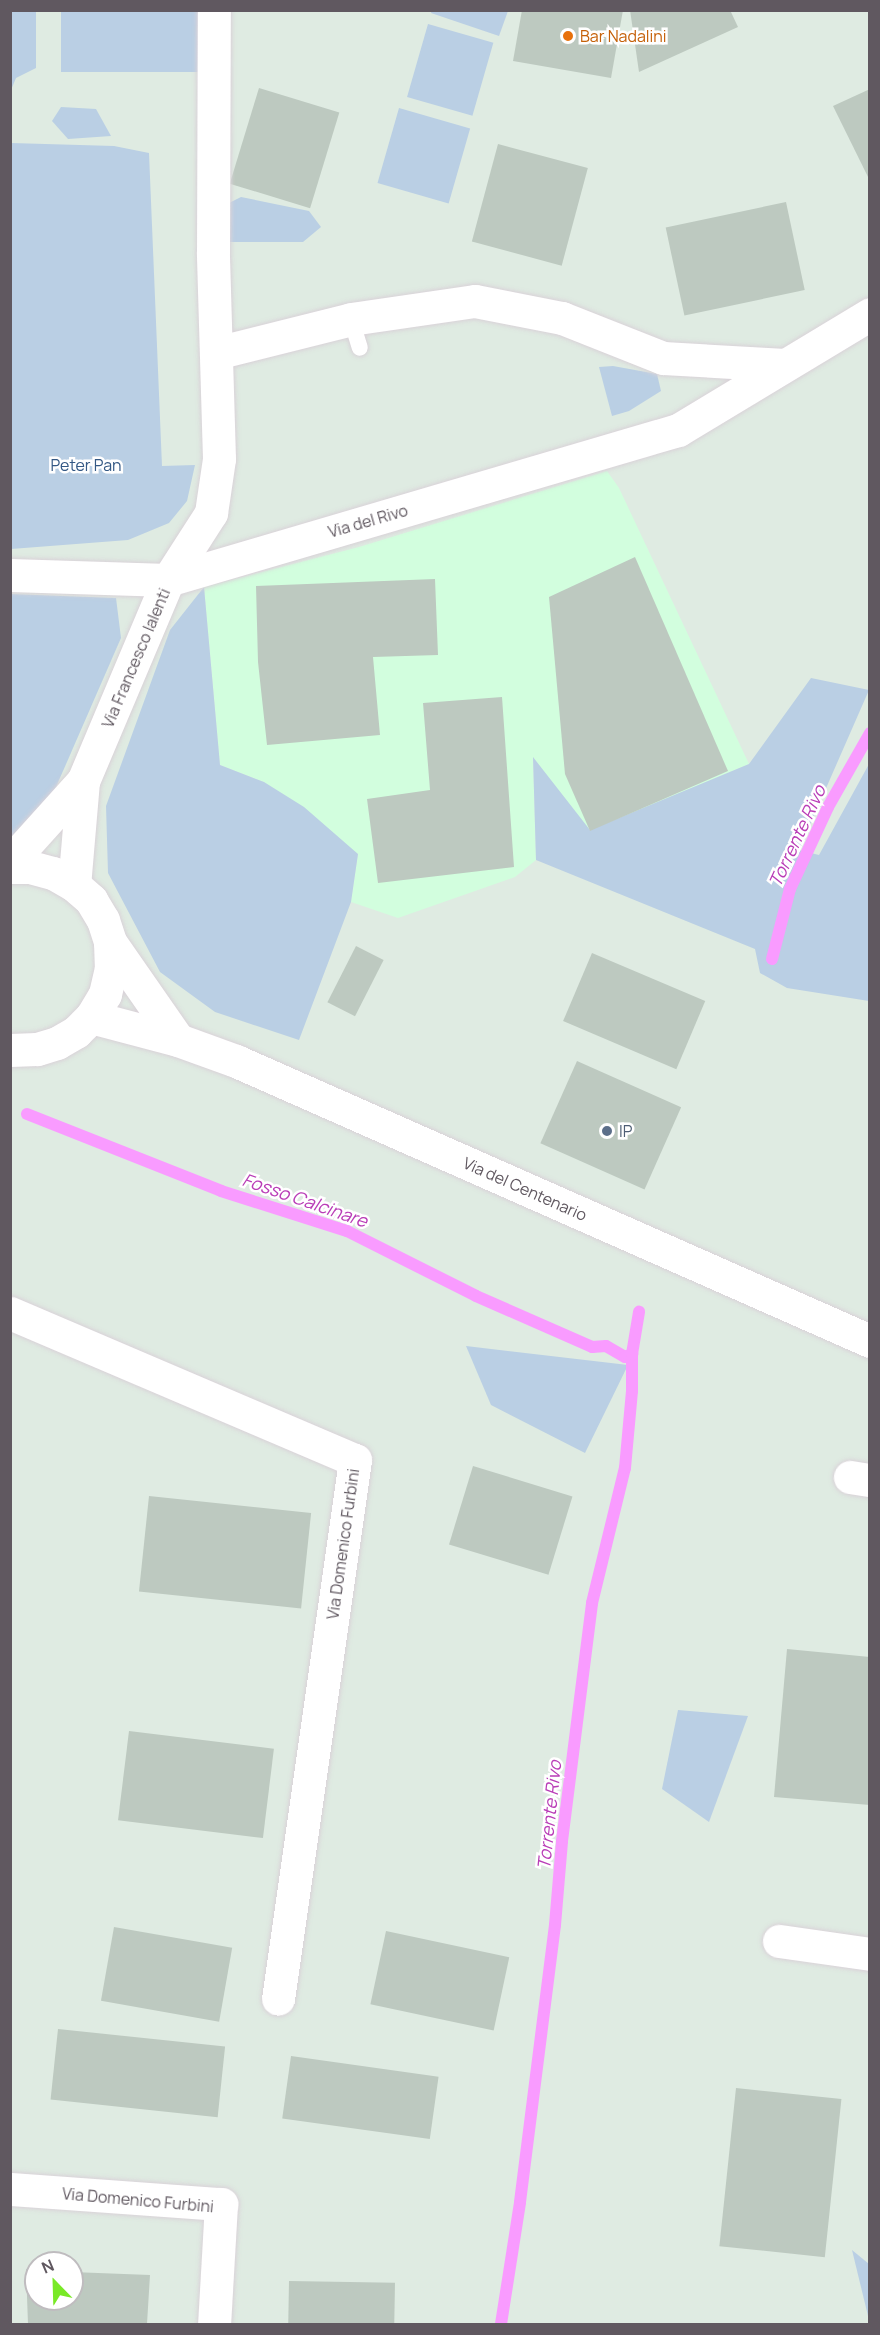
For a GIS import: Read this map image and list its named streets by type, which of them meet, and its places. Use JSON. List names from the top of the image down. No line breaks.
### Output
{"streets":{"street":["Via del Rivo","Via Francesco Ialenti","Via del Centenario","Via Domenico Furbini"]},"crossings":[["Via del Rivo","Via Francesco Ialenti"]],"water":["Torrente Rivo","Fosso Calcinare"],"parks":["Peter Pan"],"places":["Bar Nadalini","IP"],"north":"top left"}
